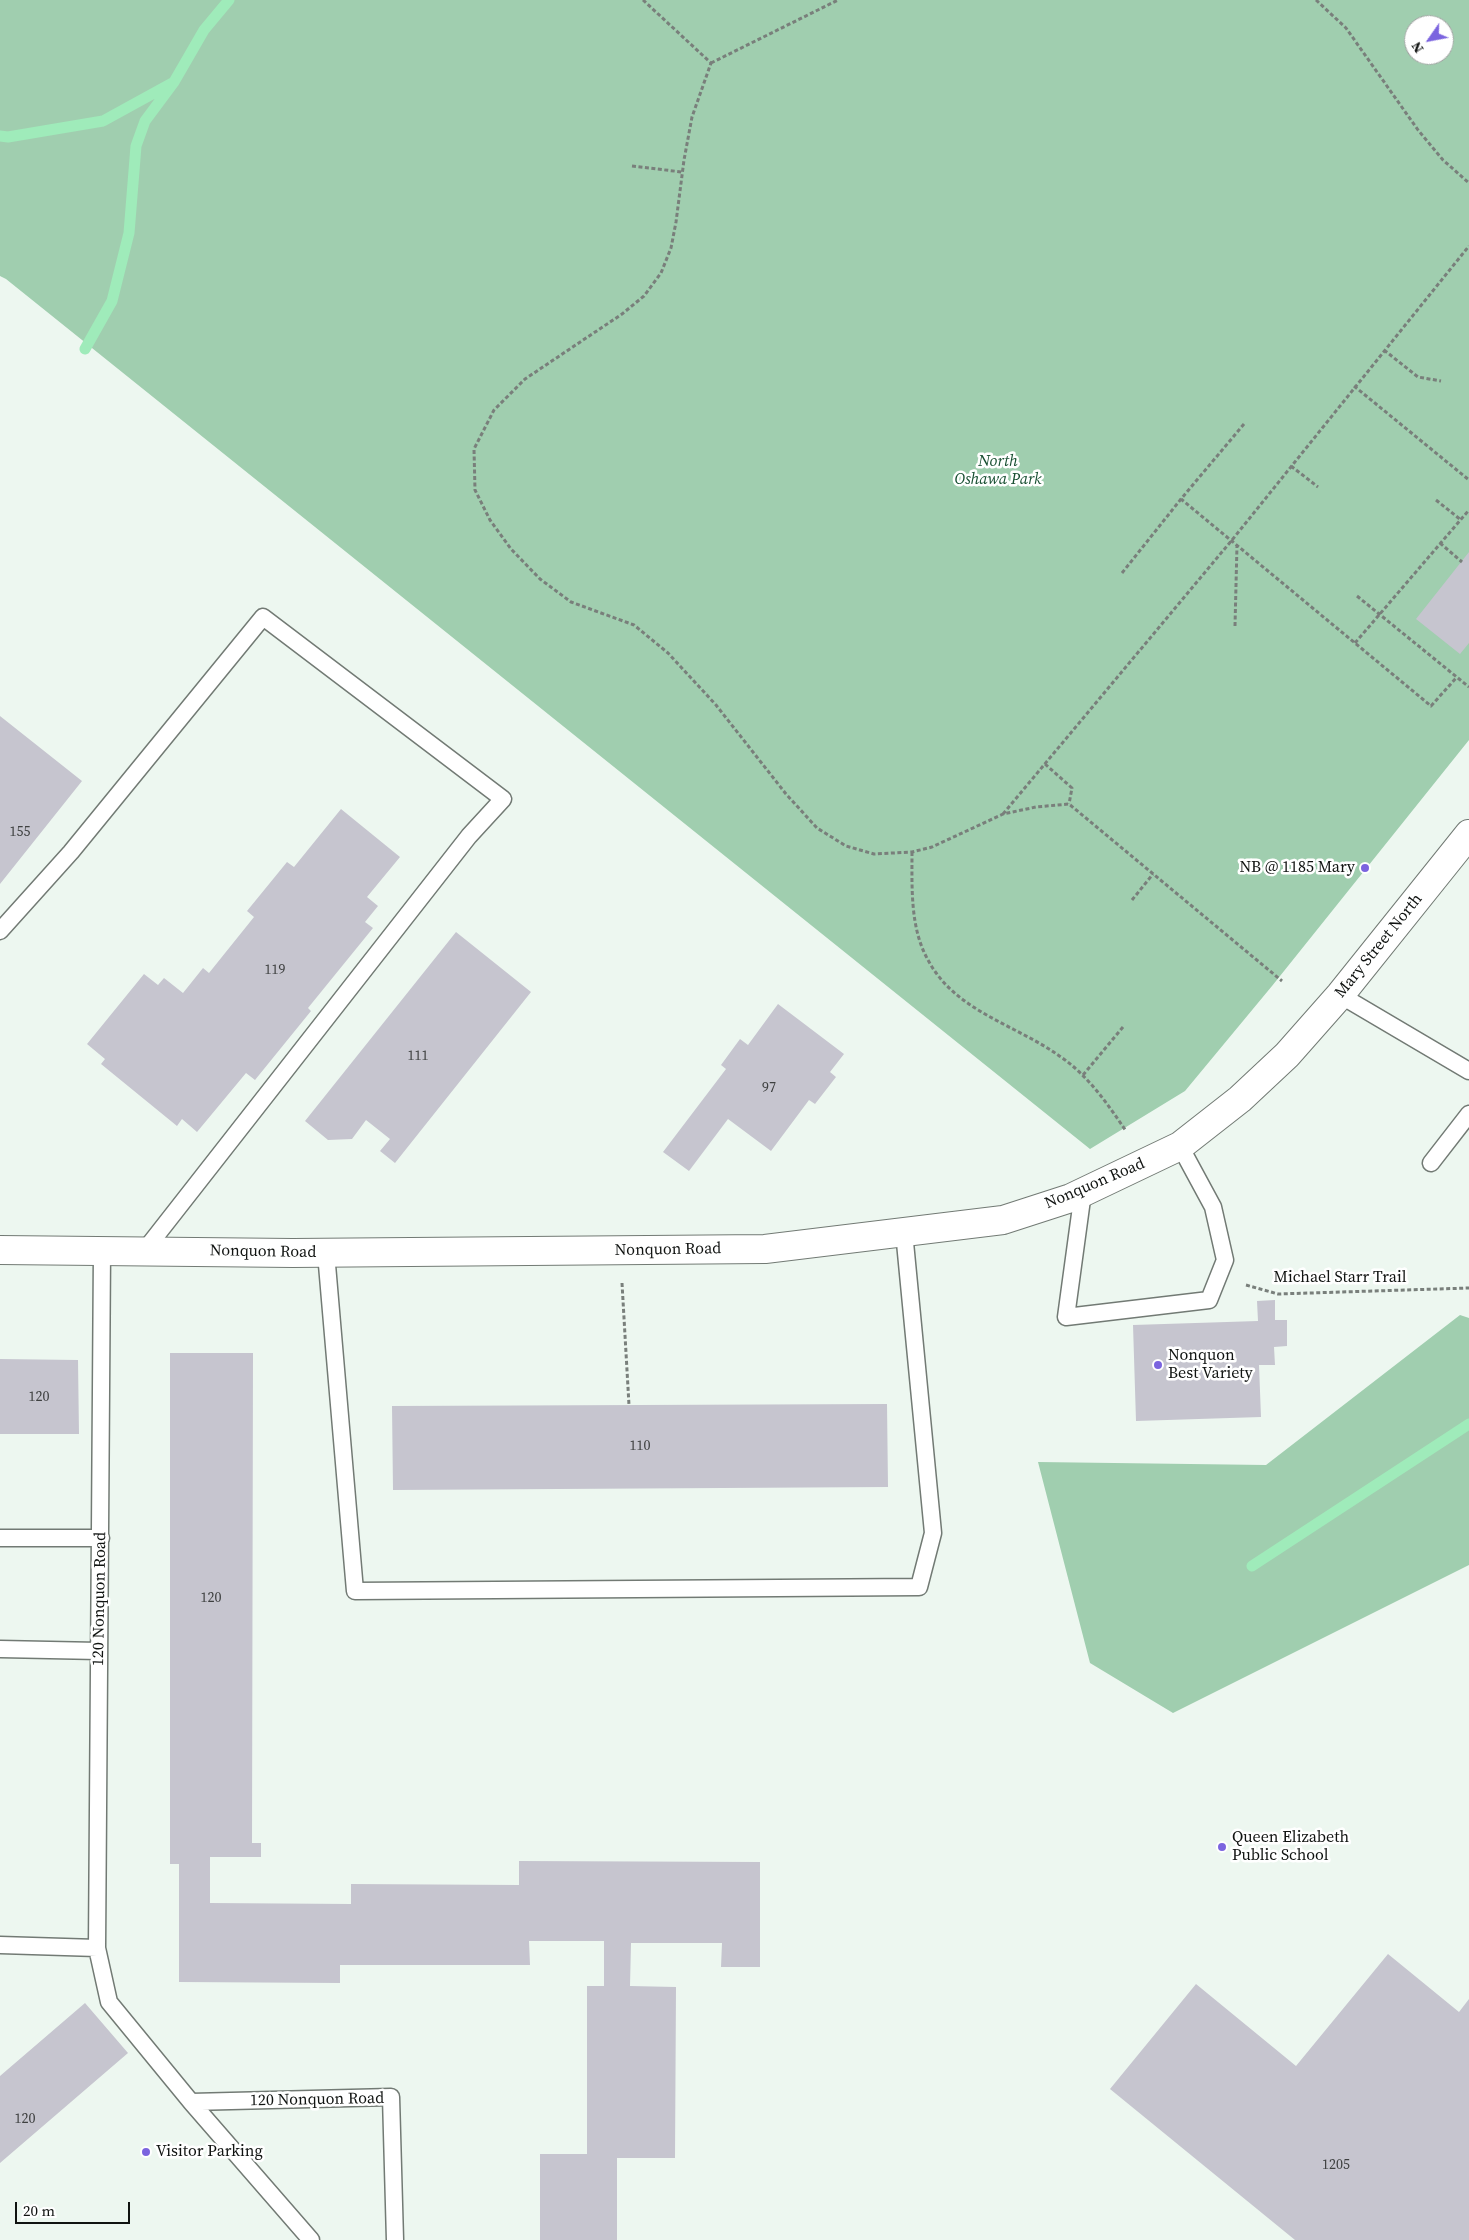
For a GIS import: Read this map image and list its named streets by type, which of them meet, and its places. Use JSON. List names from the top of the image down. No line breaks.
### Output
{"streets":{"street":["Mary Street North","Nonquon Road"],"lane":["120 Nonquon Road"],"path":["Michael Starr Trail"]},"crossings":[["Mary Street North","Nonquon Road"],["Nonquon Road","120 Nonquon Road"]],"parks":["North Oshawa Park"],"places":["NB @ 1185 Mary","Nonquon Best Variety","Queen Elizabeth Public School","Visitor Parking"],"house_numbers":["155","119","111","97","120","110","120","120","1205"],"scale_bar":"20 m","north":"bottom left"}
